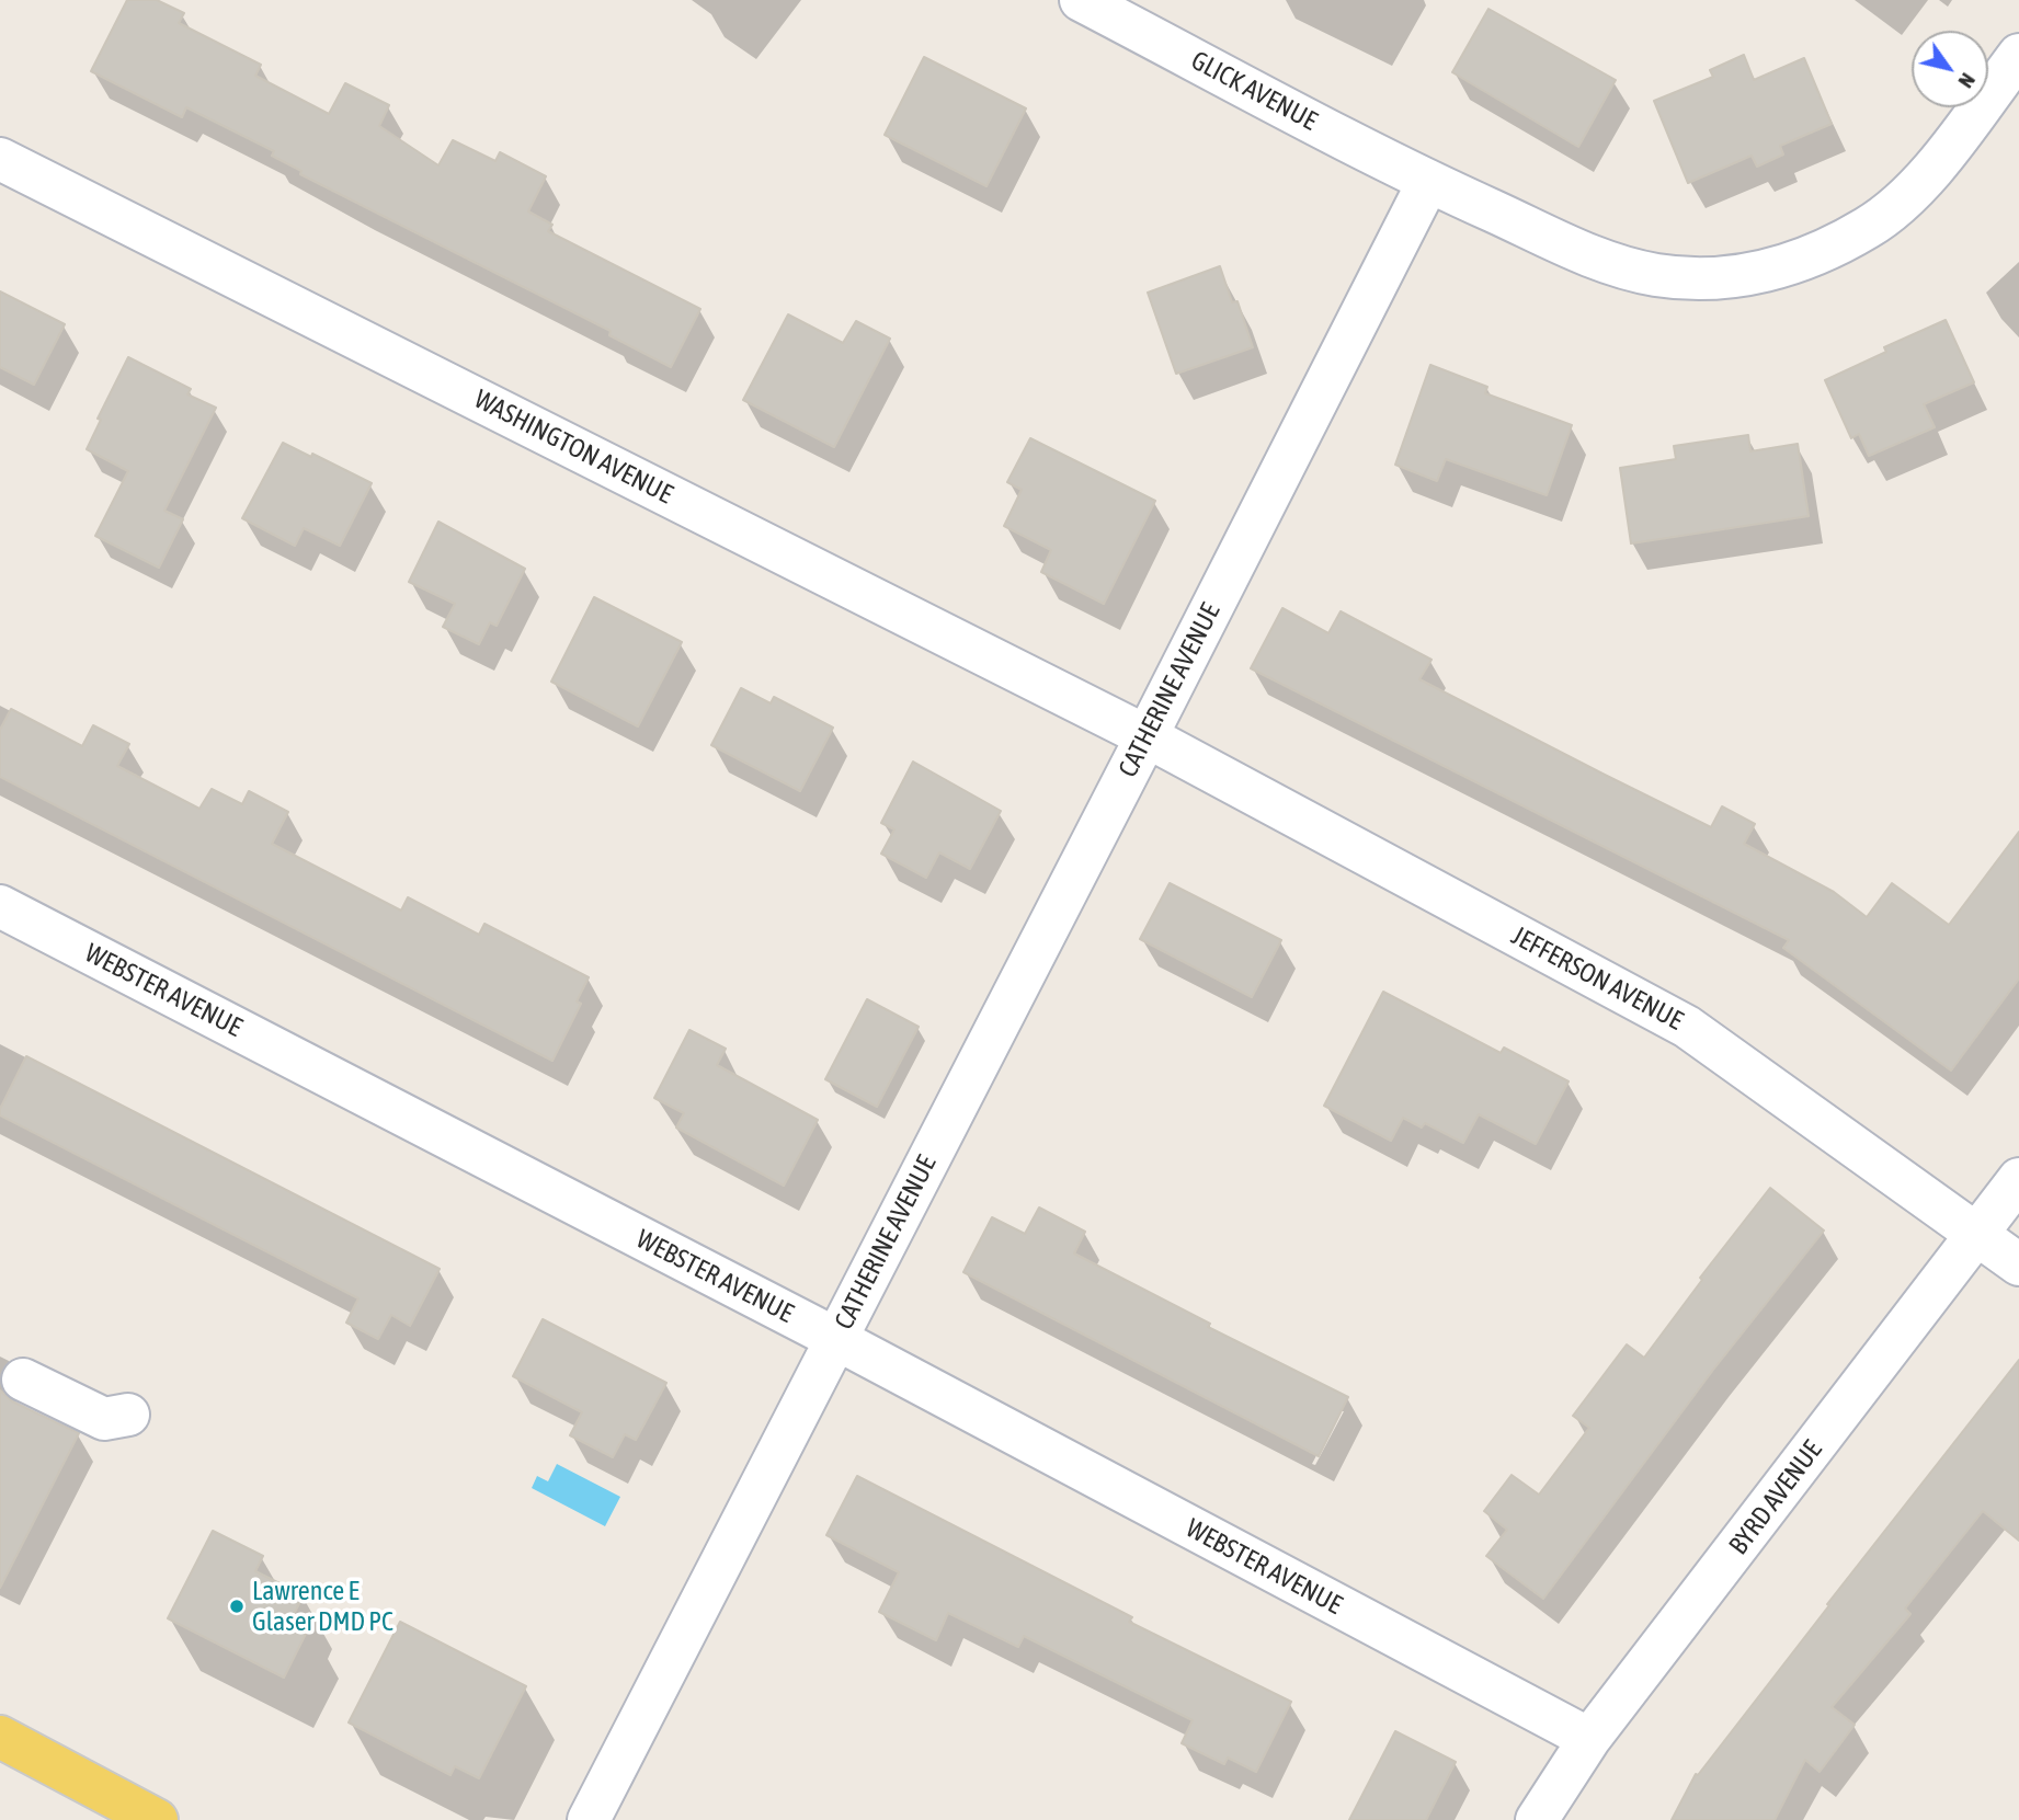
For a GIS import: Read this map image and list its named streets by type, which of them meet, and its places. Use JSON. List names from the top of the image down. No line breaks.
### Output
{"streets":{"street":["GLICK AVENUE","WASHINGTON AVENUE","CATHERINE AVENUE","JEFFERSON AVENUE","WEBSTER AVENUE","BYRD AVENUE"]},"crossings":[["GLICK AVENUE","CATHERINE AVENUE"],["WASHINGTON AVENUE","CATHERINE AVENUE"],["WASHINGTON AVENUE","JEFFERSON AVENUE"],["CATHERINE AVENUE","JEFFERSON AVENUE"],["CATHERINE AVENUE","WEBSTER AVENUE"],["JEFFERSON AVENUE","BYRD AVENUE"],["WEBSTER AVENUE","BYRD AVENUE"]],"places":["Lawrence E Glaser DMD PC"],"north":"bottom right"}
